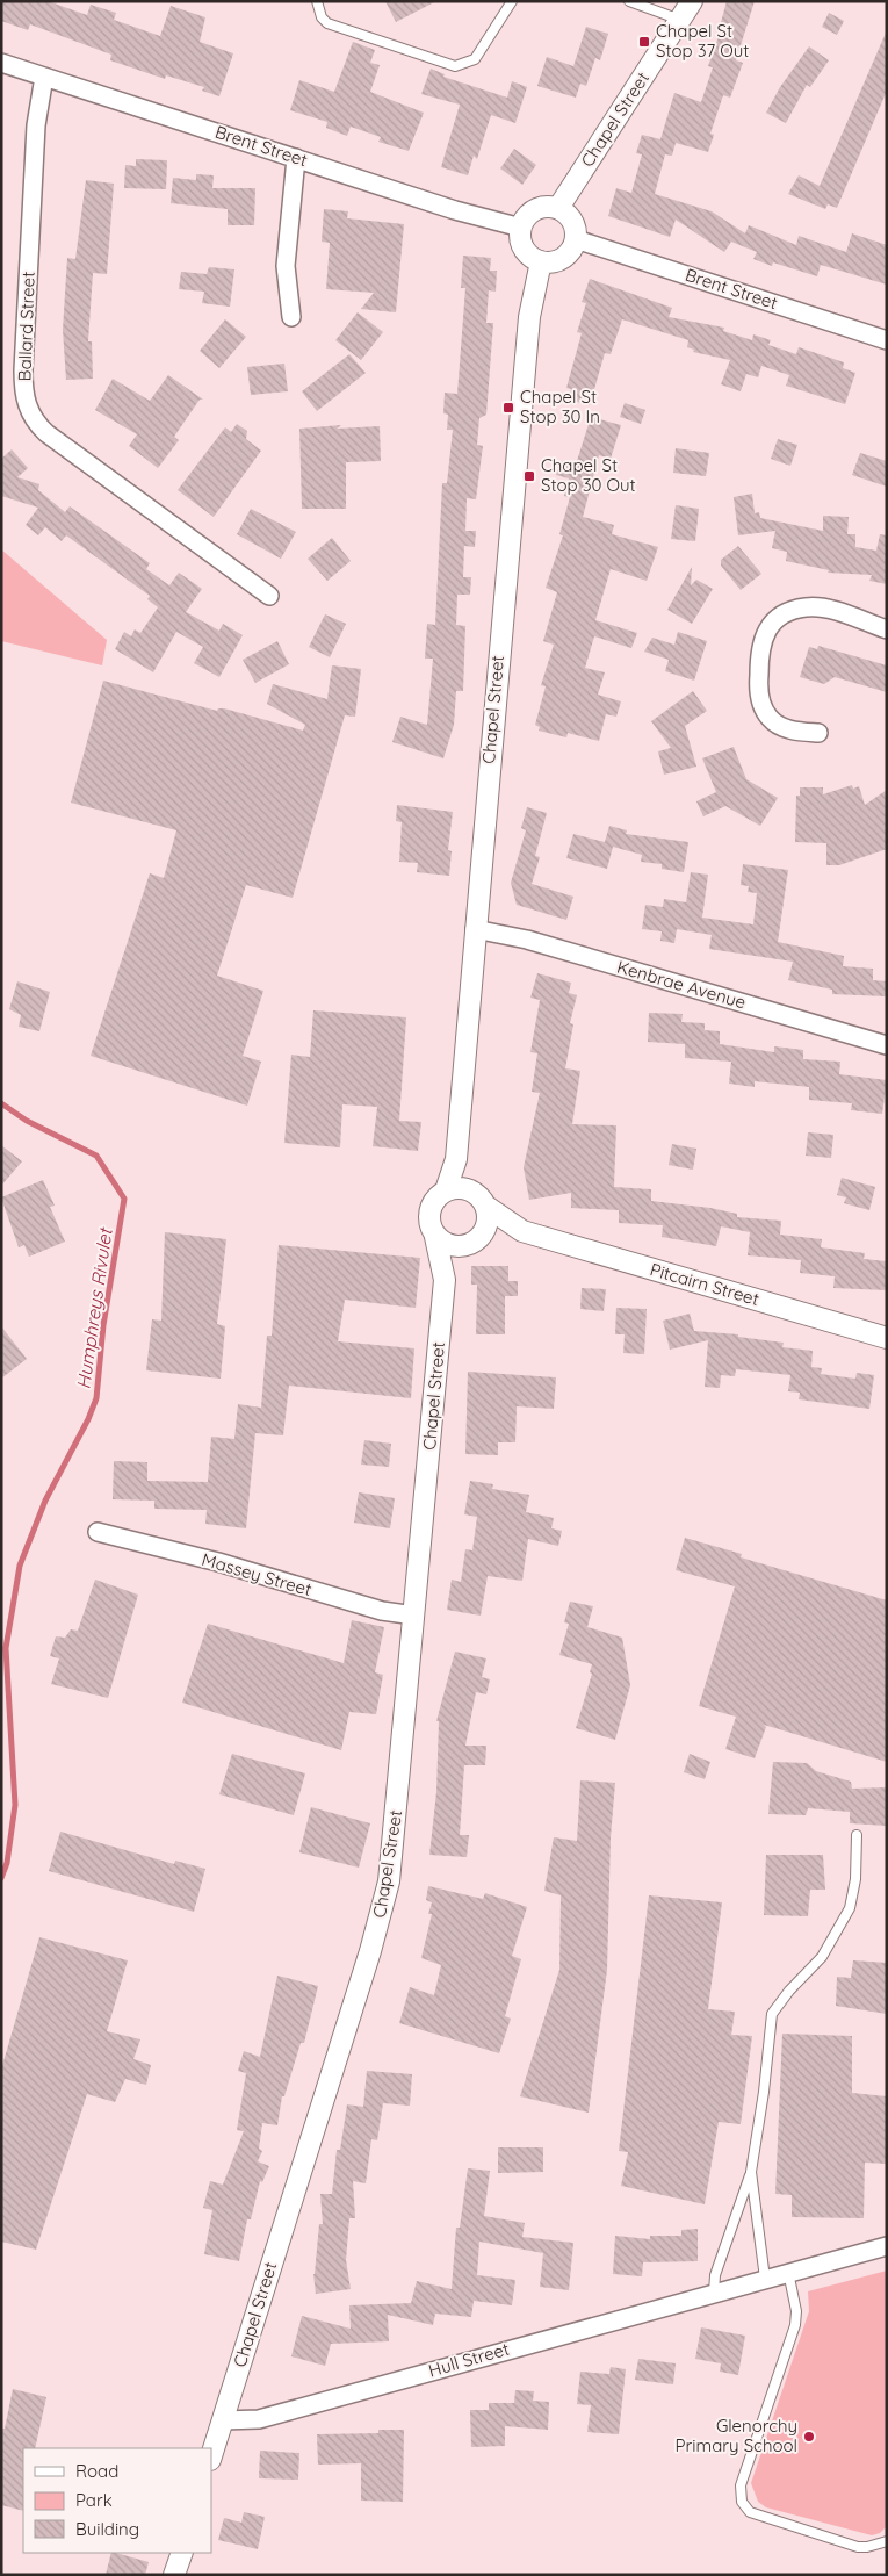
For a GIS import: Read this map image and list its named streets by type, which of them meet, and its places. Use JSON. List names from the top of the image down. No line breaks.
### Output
{"streets":{"street":["Chapel Street","Brent Street","Ballard Street","Kenbrae Avenue","Pitcairn Street","Massey Street","Hull Street"]},"crossings":[["Chapel Street","Brent Street"],["Chapel Street","Kenbrae Avenue"],["Chapel Street","Pitcairn Street"],["Chapel Street","Massey Street"],["Chapel Street","Hull Street"],["Brent Street","Ballard Street"]],"water":["Humphreys Rivulet"],"places":{"transit":["Chapel St Stop 37 Out","Chapel St Stop 30 In","Chapel St Stop 30 Out"],"other":["Glenorchy Primary School"]},"legend":["Road","Park","Building"]}
